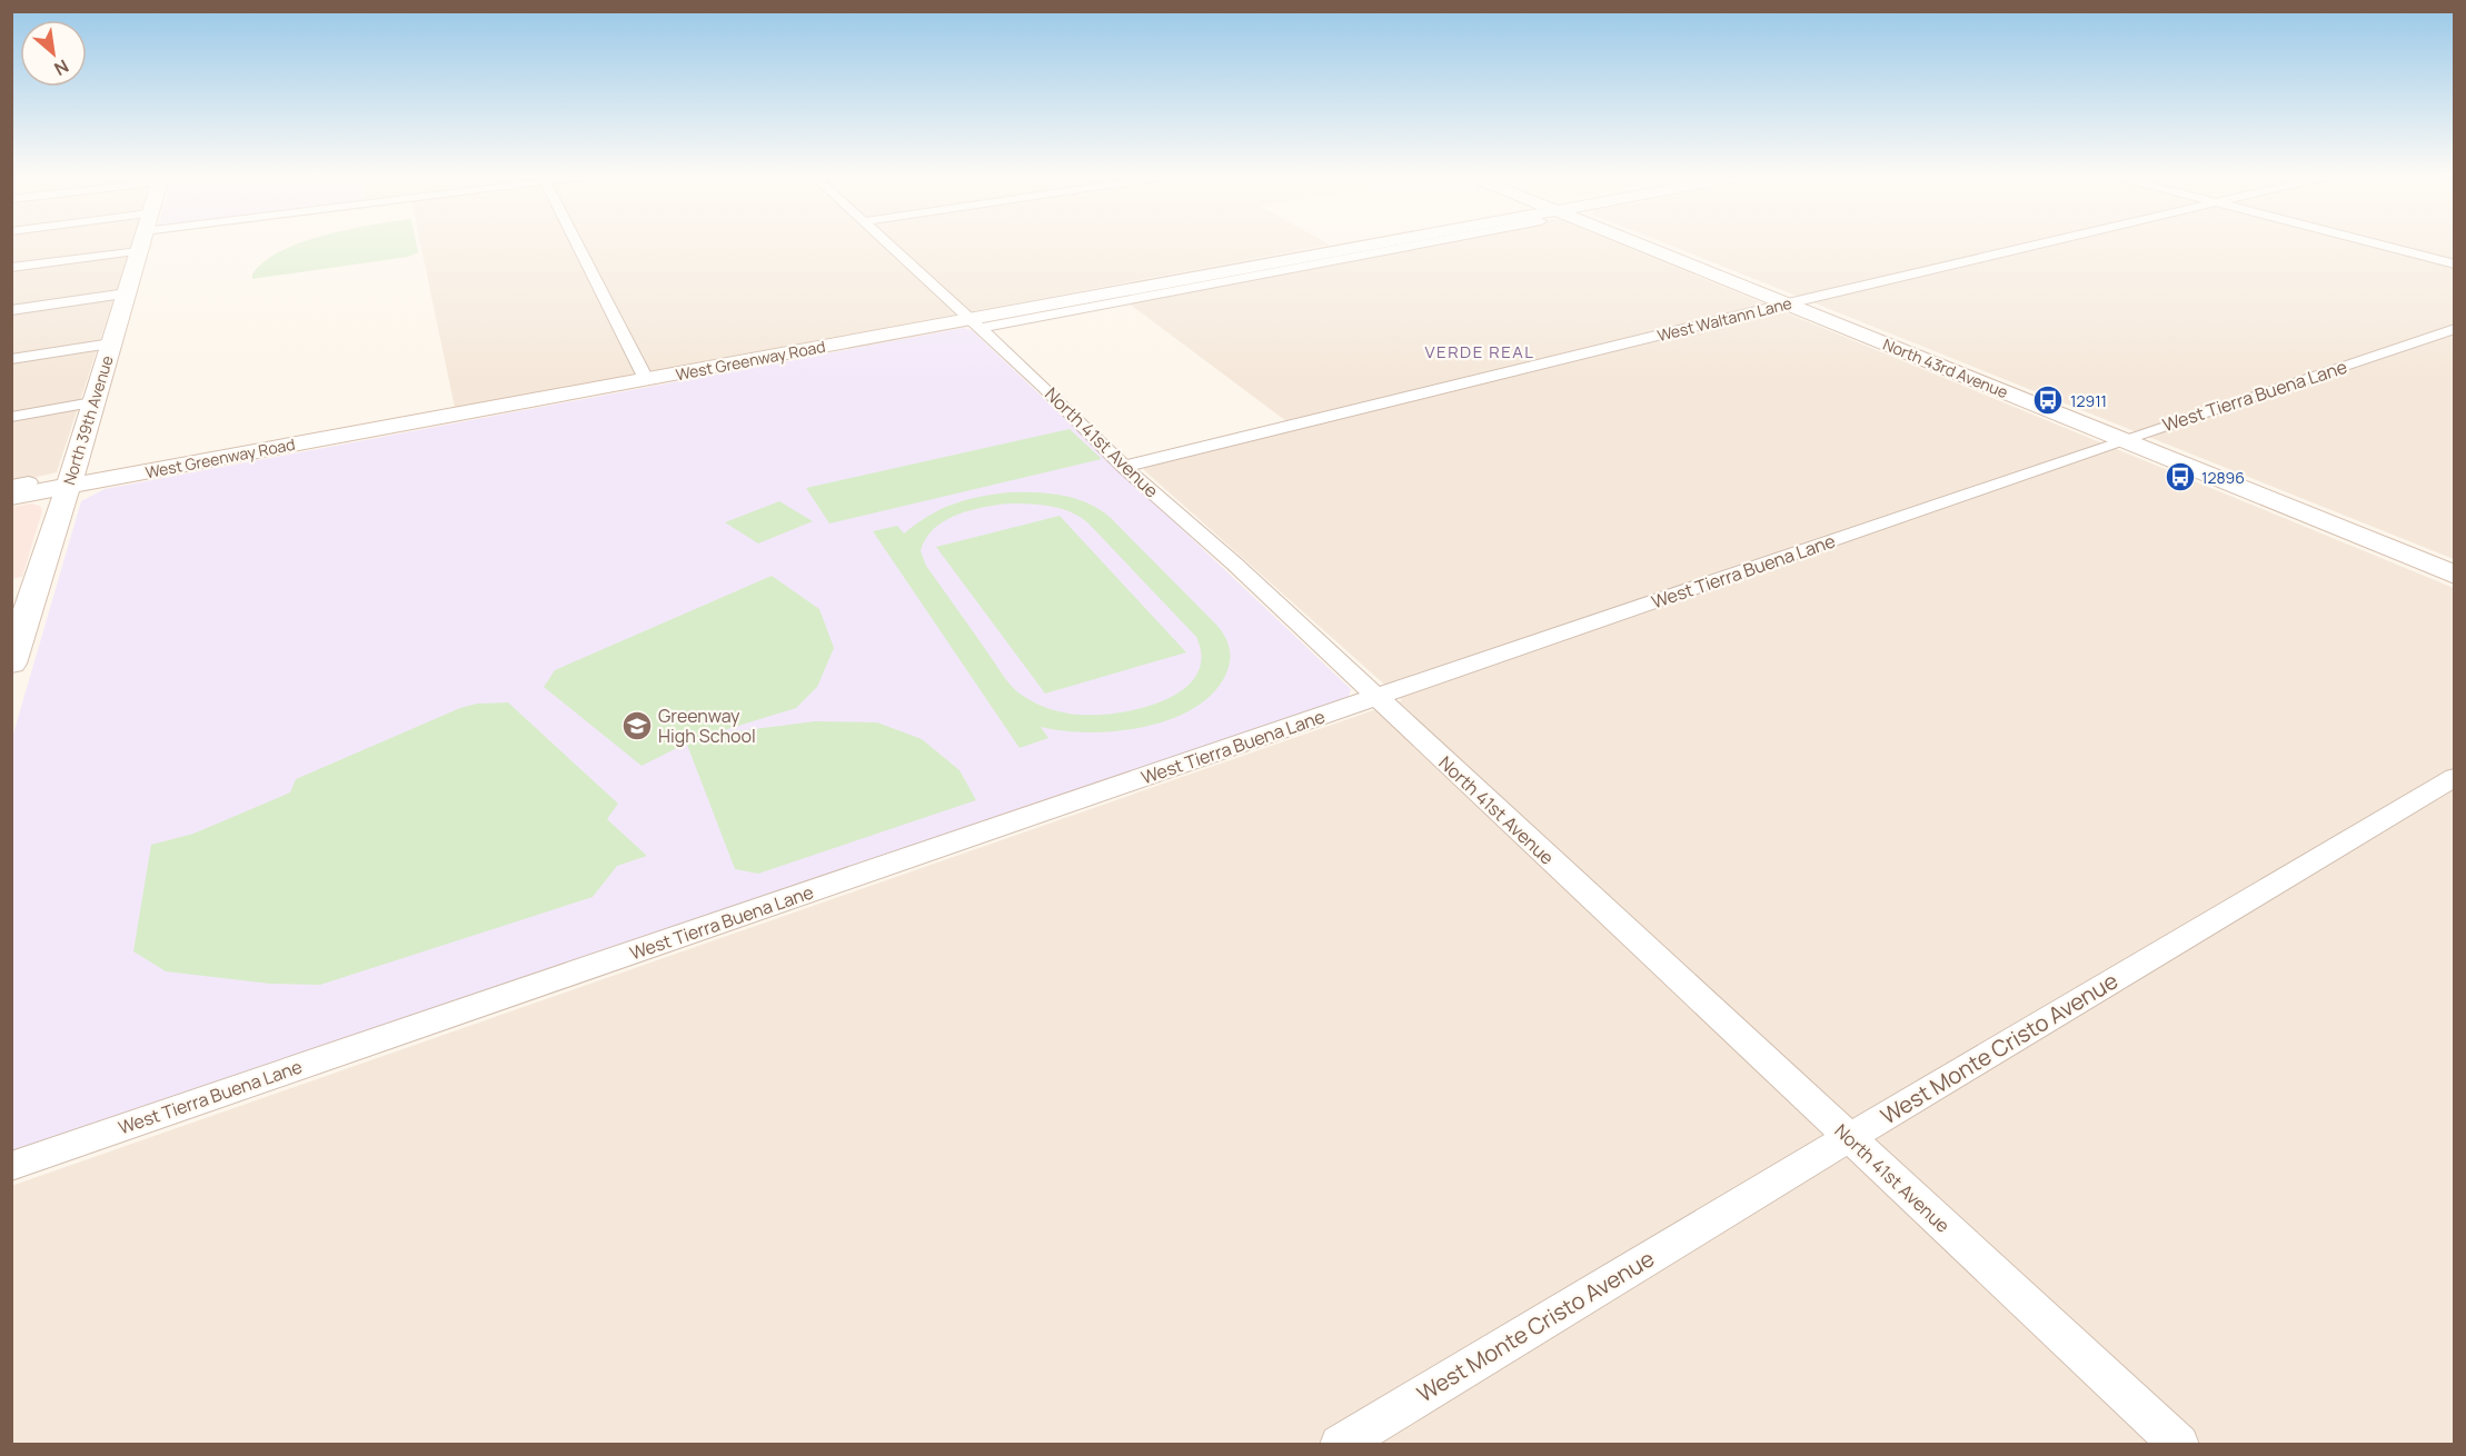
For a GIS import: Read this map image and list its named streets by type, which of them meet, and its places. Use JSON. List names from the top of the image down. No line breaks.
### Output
{"streets":{"main road":["West Greenway Road","North 43rd Avenue","North 39th Avenue"],"street":["West Waltann Lane","West Tierra Buena Lane","North 41st Avenue","West Monte Cristo Avenue"]},"crossings":[["West Waltann Lane","North 43rd Avenue"],["West Waltann Lane","North 41st Avenue"],["West Greenway Road","North 39th Avenue"],["West Greenway Road","North 41st Avenue"],["North 43rd Avenue","West Tierra Buena Lane"],["West Tierra Buena Lane","North 41st Avenue"],["North 41st Avenue","West Monte Cristo Avenue"]],"districts":["VERDE REAL"],"places":{"bus stop":["12911","12896"],"school or university":["Greenway High School"]},"north":"bottom right"}
